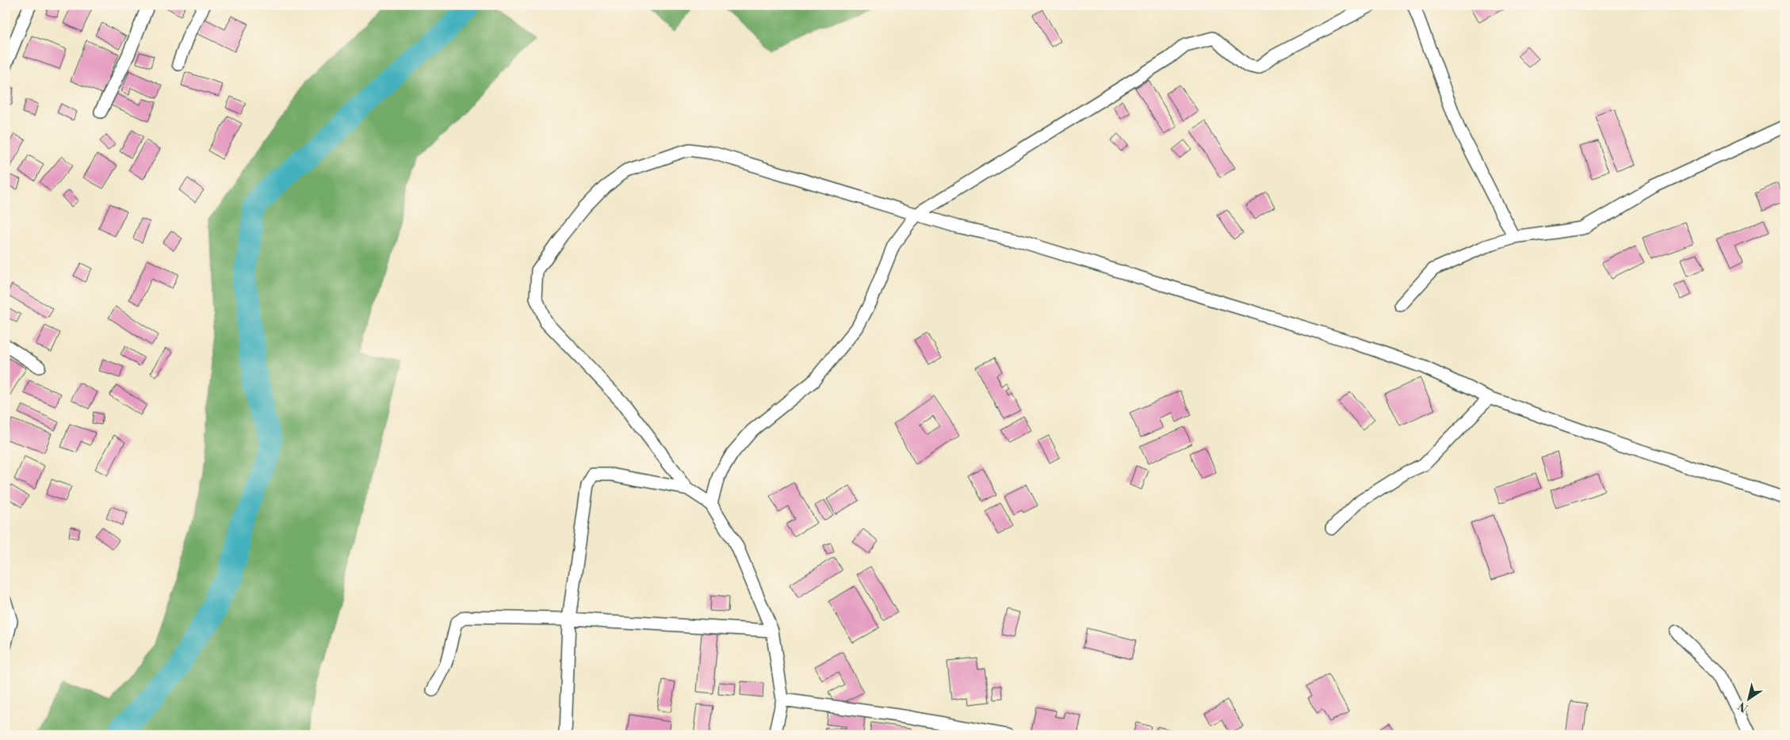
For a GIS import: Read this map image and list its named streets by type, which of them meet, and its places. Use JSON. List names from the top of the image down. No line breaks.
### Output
{"north":"bottom left"}
